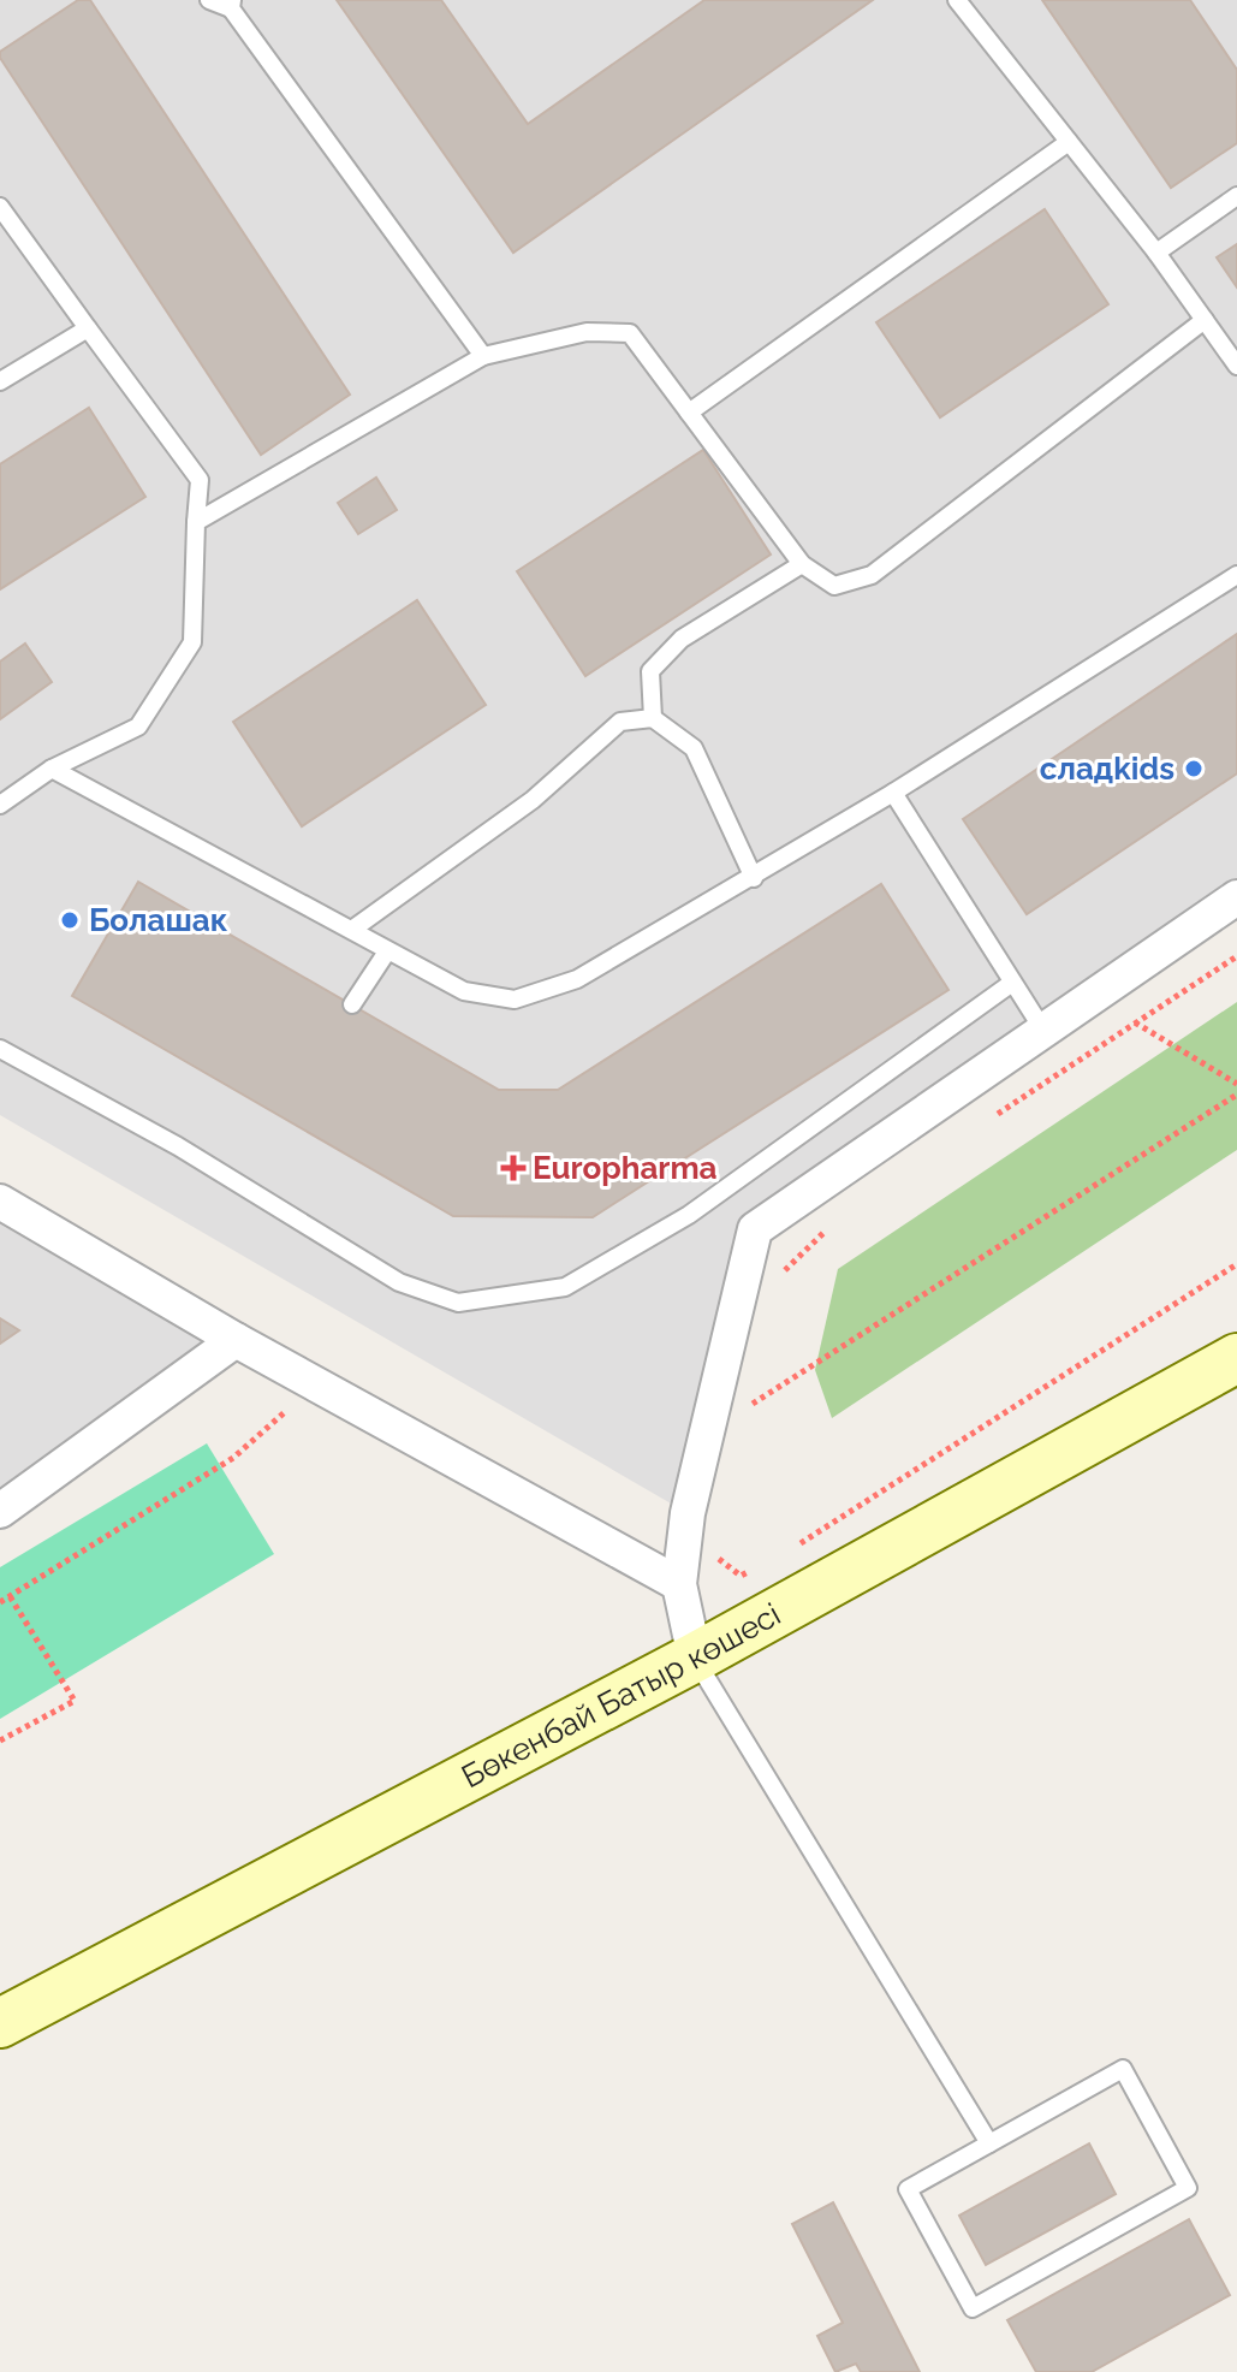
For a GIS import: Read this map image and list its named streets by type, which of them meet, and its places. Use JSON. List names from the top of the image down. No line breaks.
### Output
{"streets":{"main road":["Бөкенбай Батыр көшесі"]},"places":{"other":["сладkids","Болашак"],"health":["Europharma"]}}
